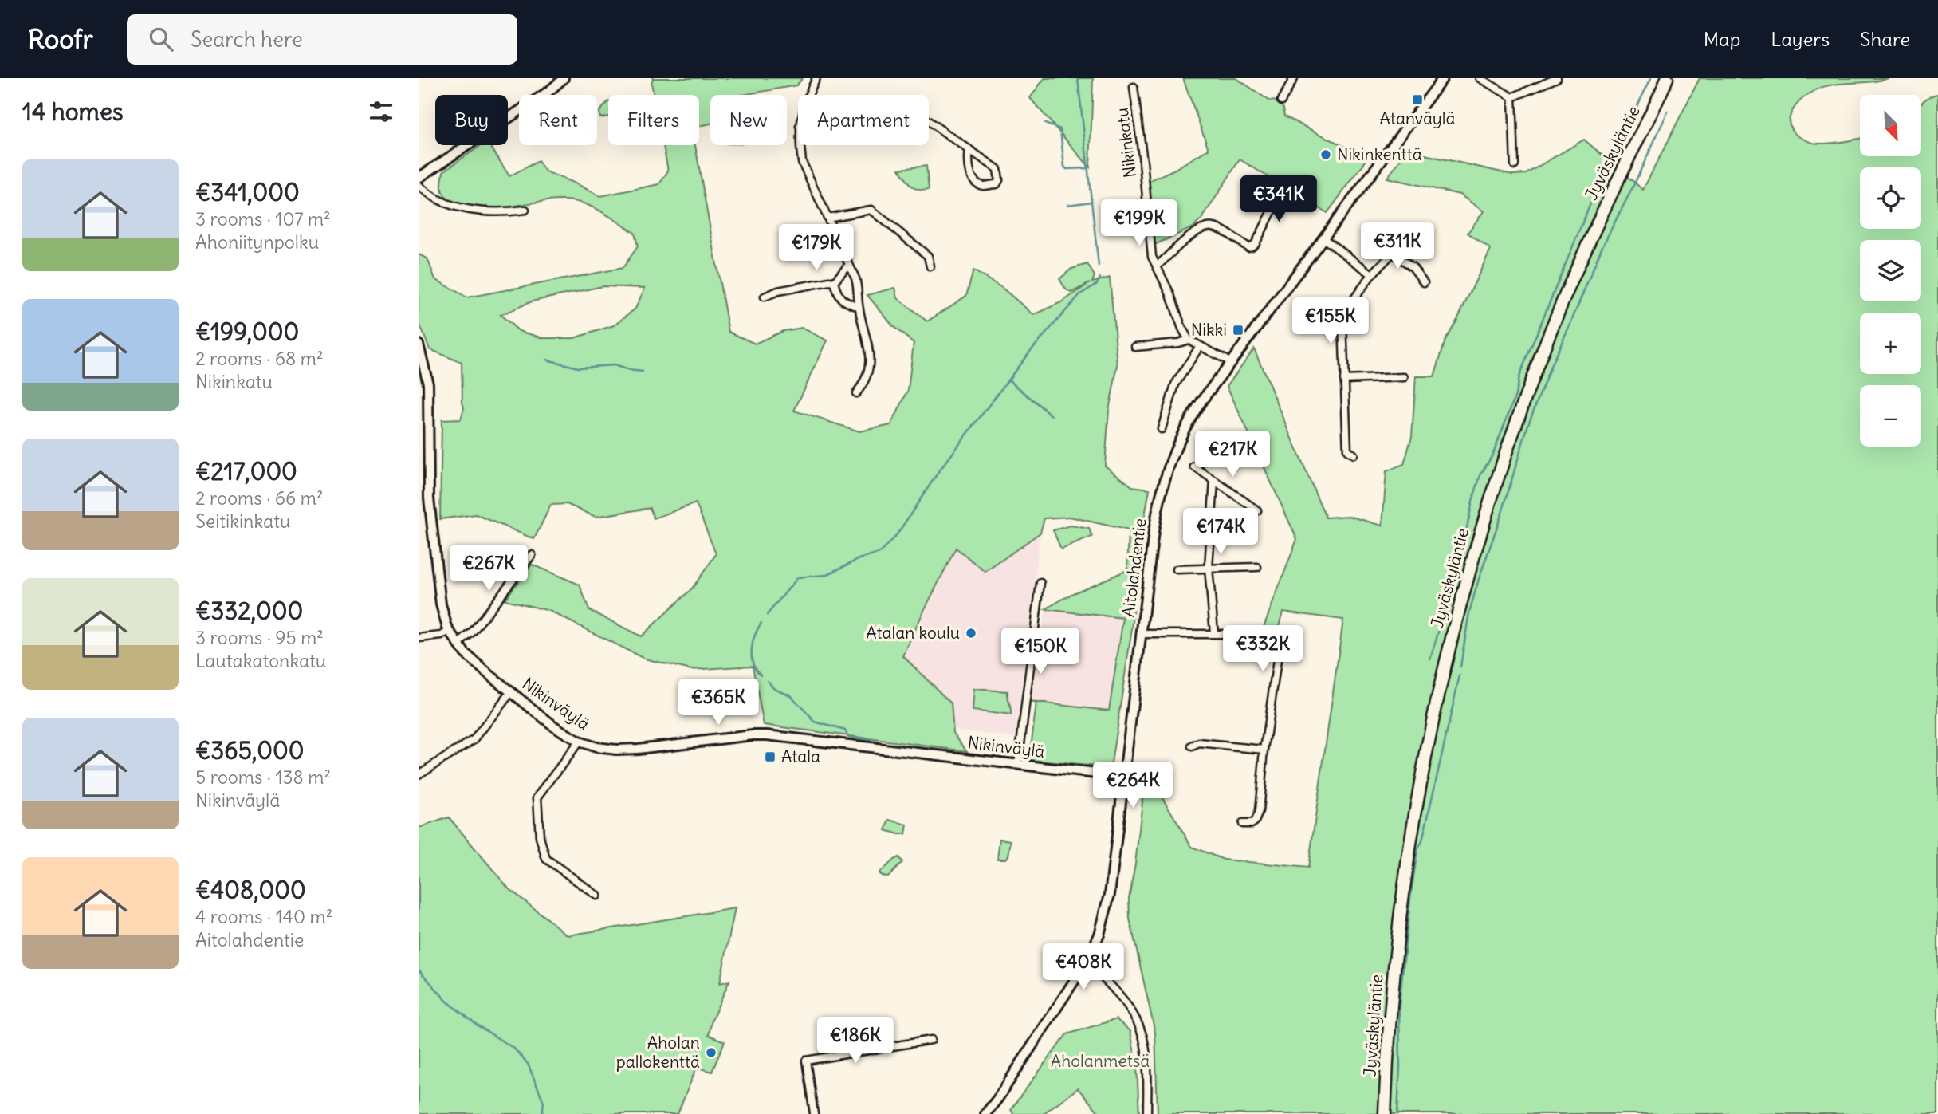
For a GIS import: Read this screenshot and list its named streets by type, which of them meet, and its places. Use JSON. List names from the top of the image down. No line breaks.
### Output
{"streets":{"highway":["Jyväskyläntie"],"street":["Nikinkatu","Aitolahdentie","Nikinväylä"]},"crossings":[["Aitolahdentie","Nikinväylä"]],"parks":["Aholanmetsä"],"places":{"transit":["Atanväylä","Nikki","Atala"],"other":["Nikinkenttä","Atalan koulu","Aholan pallokenttä"]},"north":"bottom right","page":{"header":"Roofr","search":"Search here","nav":["Map","Layers","Share"],"heading":"14 homes","map_buttons":["+","−"],"chip":["Buy","Rent","Filters","New","Apartment"],"list":[{"name":"€341,000","note":"3 rooms · 107 m² · Ahoniitynpolku"},{"name":"€199,000","note":"2 rooms · 68 m² · Nikinkatu"},{"name":"€217,000","note":"2 rooms · 66 m² · Seitikinkatu"},{"name":"€332,000","note":"3 rooms · 95 m² · Lautakatonkatu"},{"name":"€365,000","note":"5 rooms · 138 m² · Nikinväylä"},{"name":"€408,000","note":"4 rooms · 140 m² · Aitolahdentie"}],"price":["€341K","€199K","€311K","€179K","€155K","€217K","€174K","€267K","€332K","€150K","€365K","€264K","€408K","€186K"]}}
